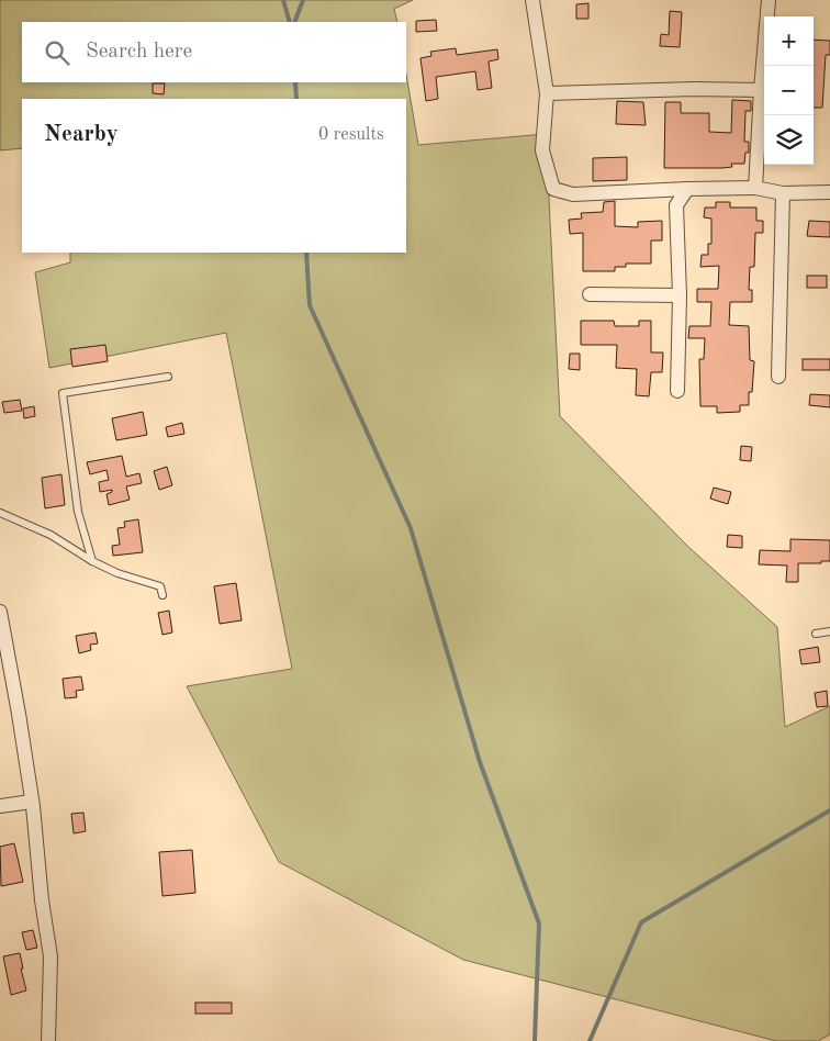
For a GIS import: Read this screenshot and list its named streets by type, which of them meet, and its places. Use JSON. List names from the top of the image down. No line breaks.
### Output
{"page":{"map_buttons":["+","−"],"search":"Search here","heading":["Nearby","0 results"]}}
